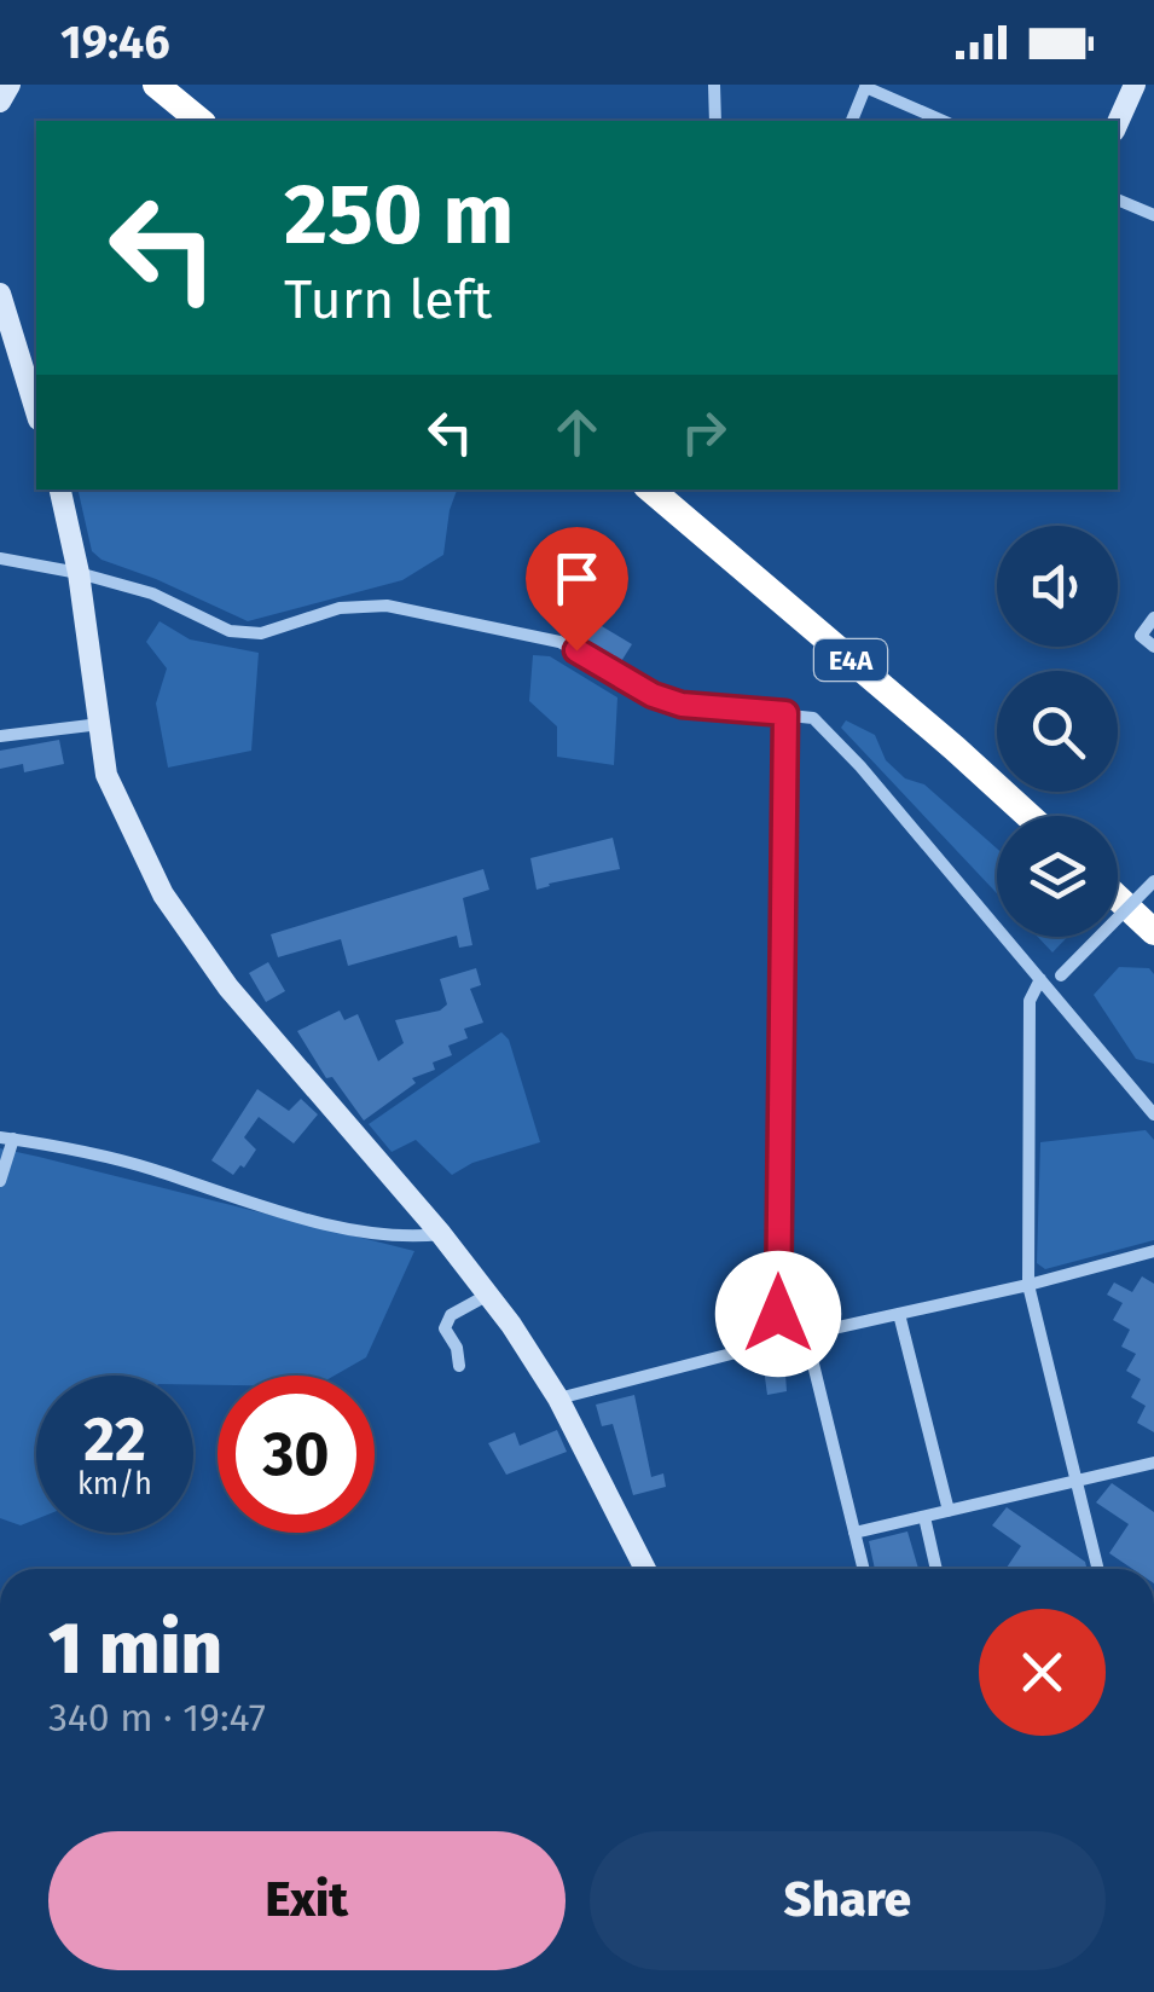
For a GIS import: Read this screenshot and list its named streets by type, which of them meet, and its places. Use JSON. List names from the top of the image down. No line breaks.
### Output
{"streets":{"highway":["E4A"]},"page":{"status":"19:46","turn":["250 m","Turn left"],"speed":"22 km/h","limit":"30","heading":["1 min","340 m · 19:47"],"buttons":["Exit","Share"]}}
